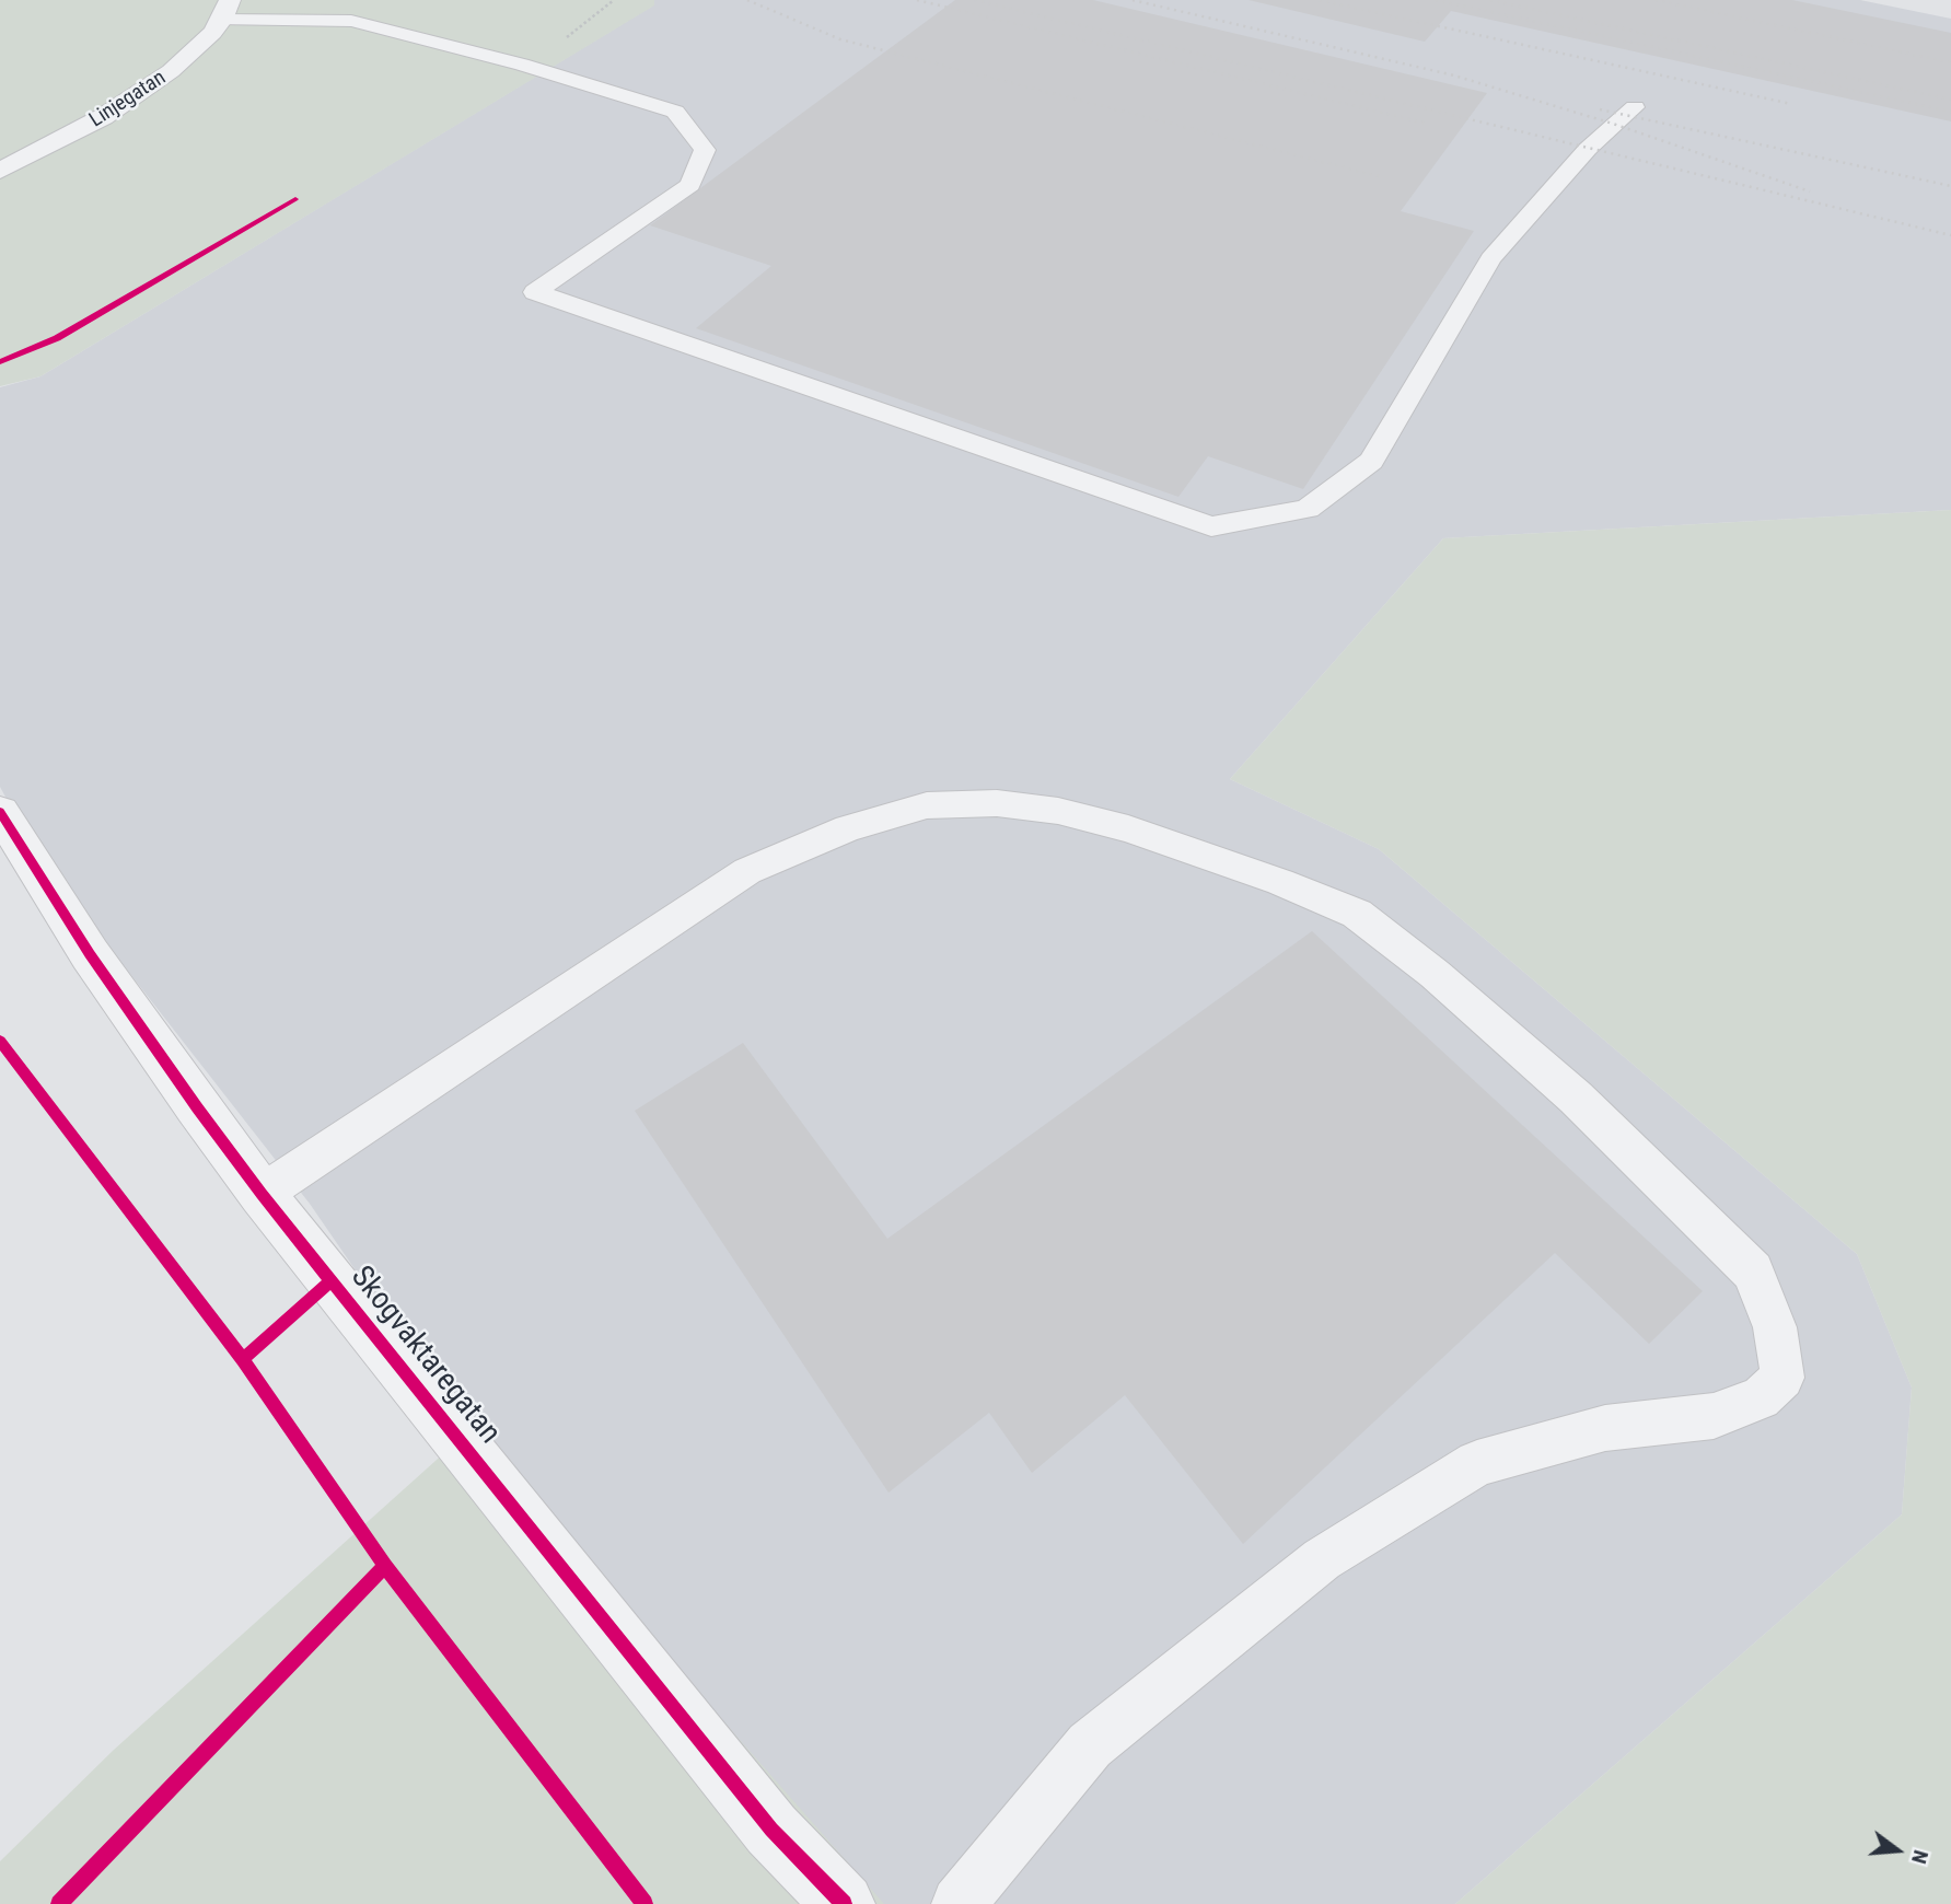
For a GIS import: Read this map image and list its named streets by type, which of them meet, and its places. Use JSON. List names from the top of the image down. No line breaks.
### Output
{"streets":{"street":["Linjegatan","Skogvaktaregatan"]},"north":"right"}
